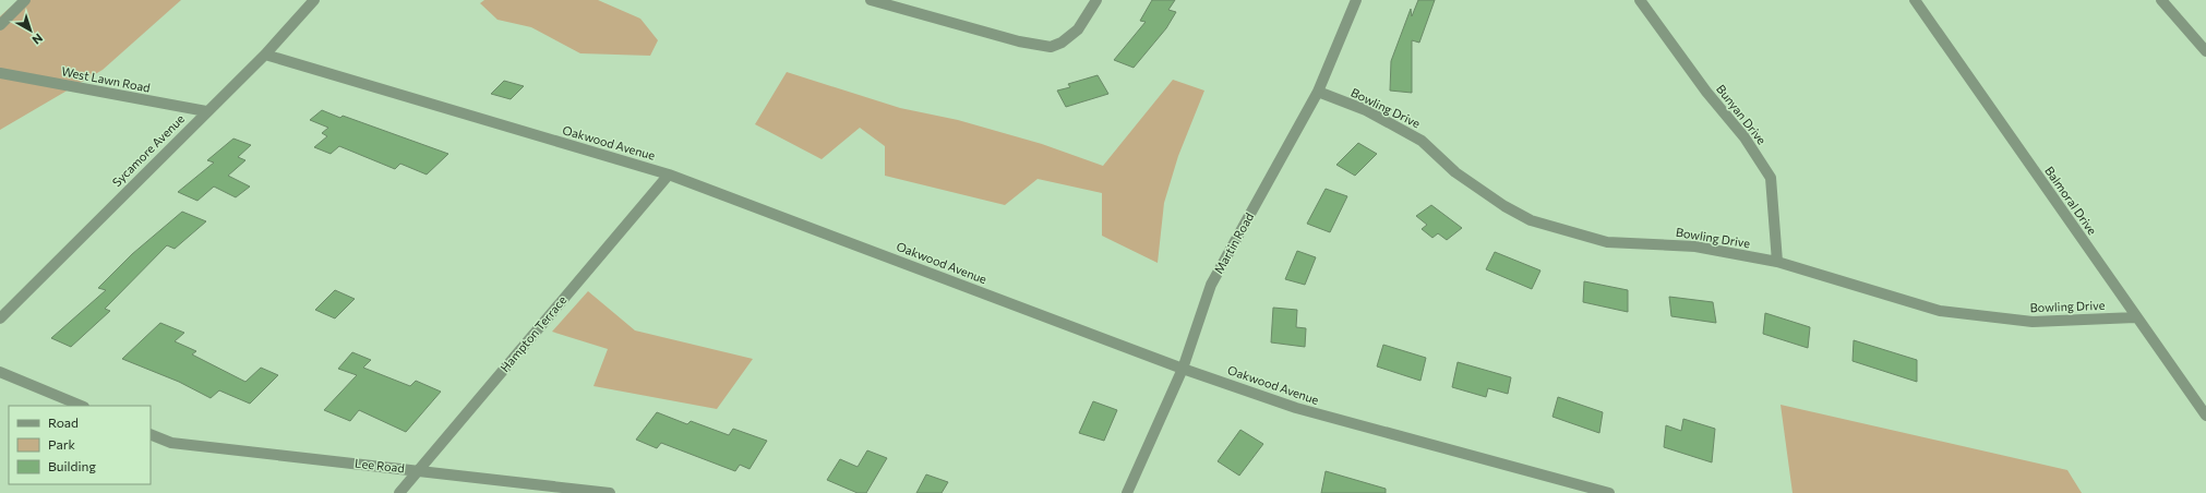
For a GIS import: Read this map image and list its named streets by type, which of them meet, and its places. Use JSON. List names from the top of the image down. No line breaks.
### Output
{"streets":{"street":["West Lawn Road","Bowling Drive","Bunyan Drive","Oakwood Avenue","Sycamore Avenue","Balmoral Drive","Martin Road","Hampton Terrace","Lee Road"]},"crossings":[["West Lawn Road","Sycamore Avenue"],["Bowling Drive","Bunyan Drive"],["Bowling Drive","Balmoral Drive"],["Bowling Drive","Martin Road"],["Oakwood Avenue","Sycamore Avenue"],["Oakwood Avenue","Martin Road"],["Oakwood Avenue","Hampton Terrace"],["Hampton Terrace","Lee Road"]],"legend":["Road","Park","Building"],"north":"bottom right"}
